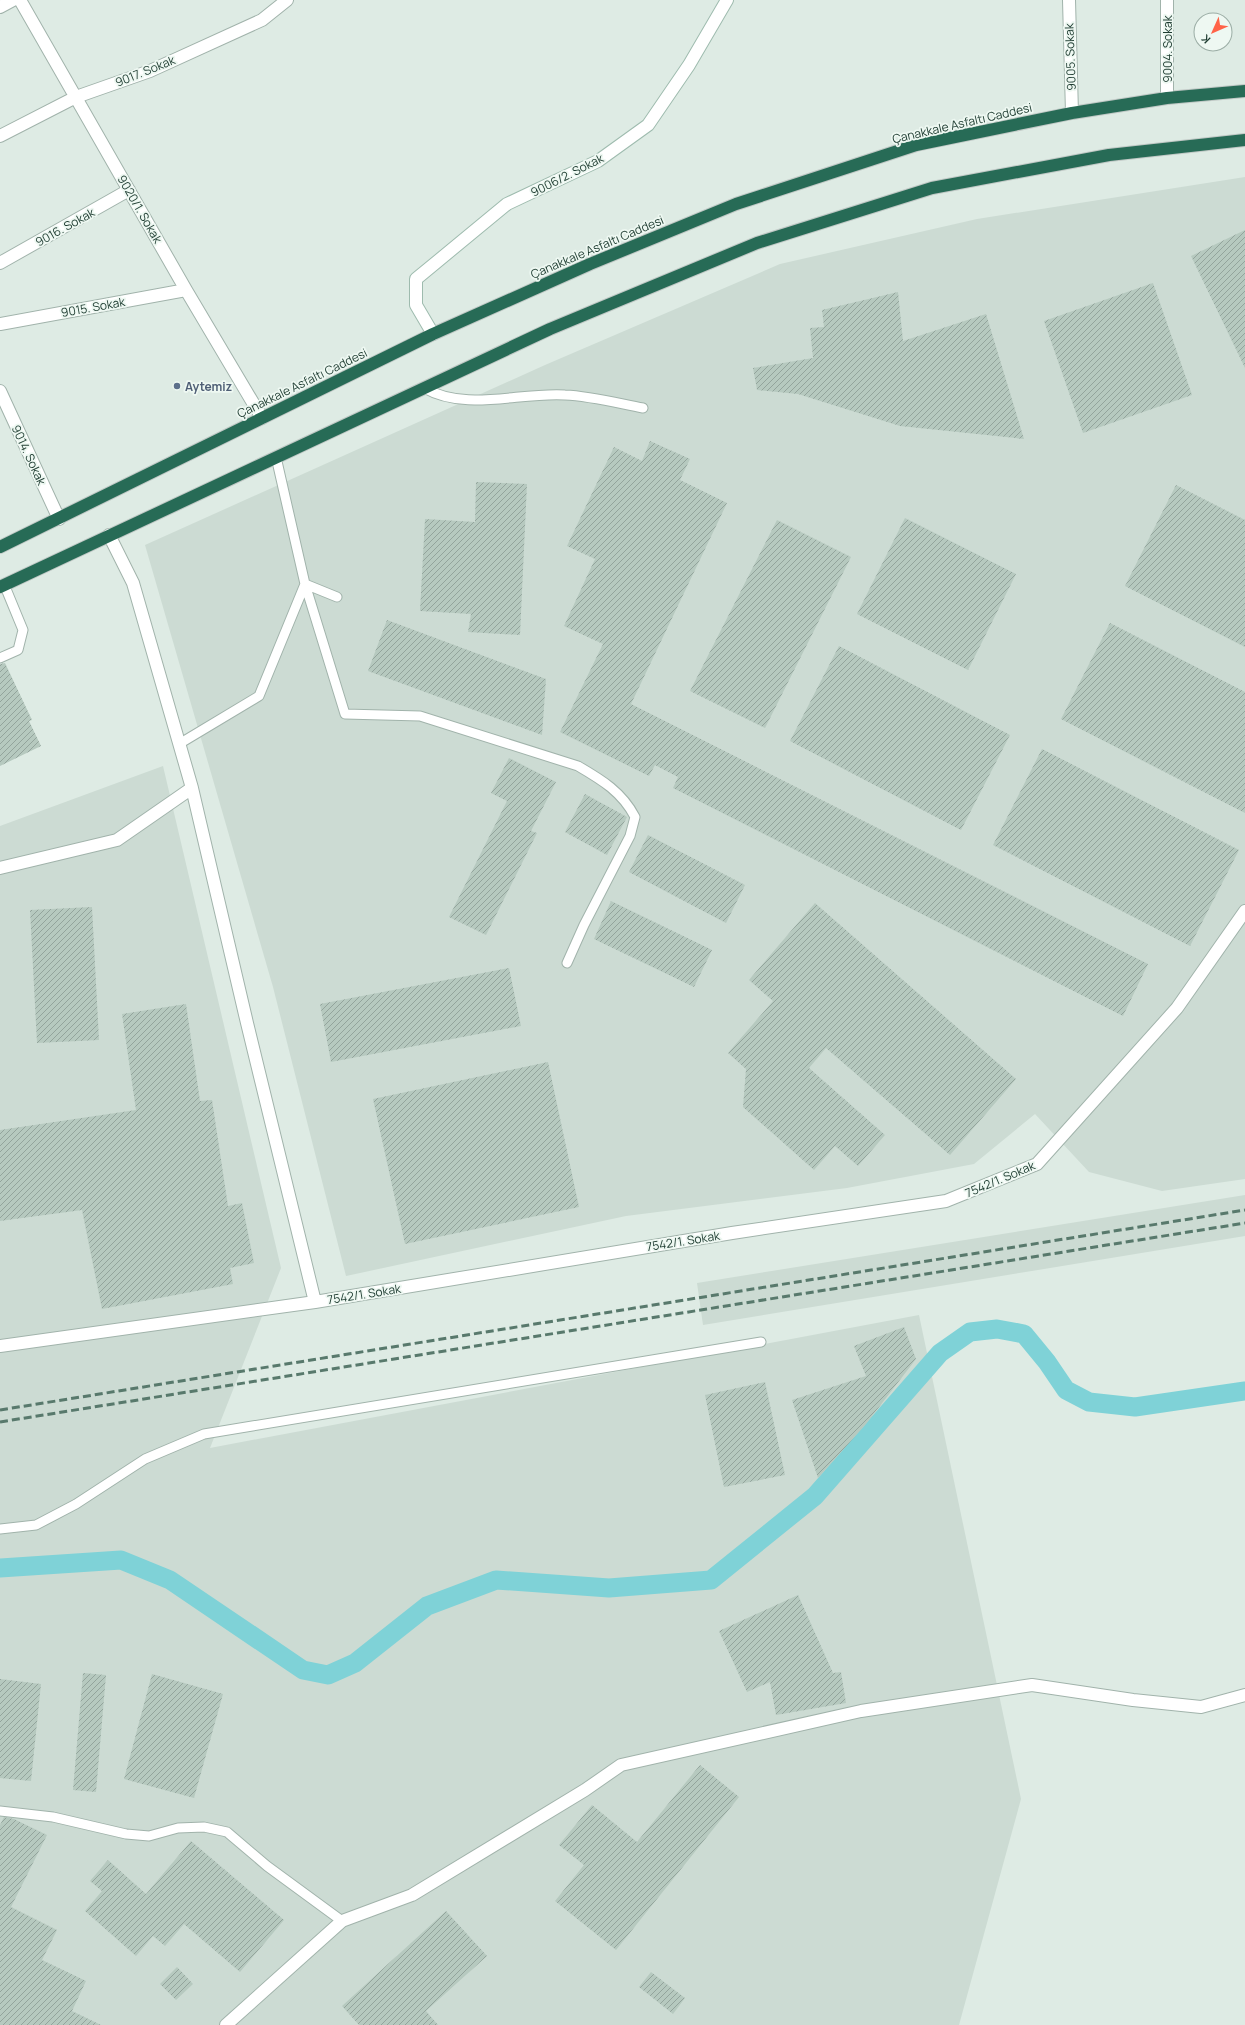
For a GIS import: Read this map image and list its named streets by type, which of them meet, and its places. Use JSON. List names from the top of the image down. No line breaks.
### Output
{"streets":{"highway":["Çanakkale Asfaltı Caddesi"],"street":["9004. Sokak","9005. Sokak","9017. Sokak","9006/2. Sokak","9020/1. Sokak","9016. Sokak","9015. Sokak","9014. Sokak","7542/1. Sokak"]},"crossings":[["9004. Sokak","Çanakkale Asfaltı Caddesi"],["9005. Sokak","Çanakkale Asfaltı Caddesi"],["9017. Sokak","9020/1. Sokak"],["Çanakkale Asfaltı Caddesi","9006/2. Sokak"],["Çanakkale Asfaltı Caddesi","9020/1. Sokak"],["Çanakkale Asfaltı Caddesi","9014. Sokak"],["9020/1. Sokak","9016. Sokak"],["9020/1. Sokak","9015. Sokak"]],"places":["Aytemiz"],"north":"bottom left"}
